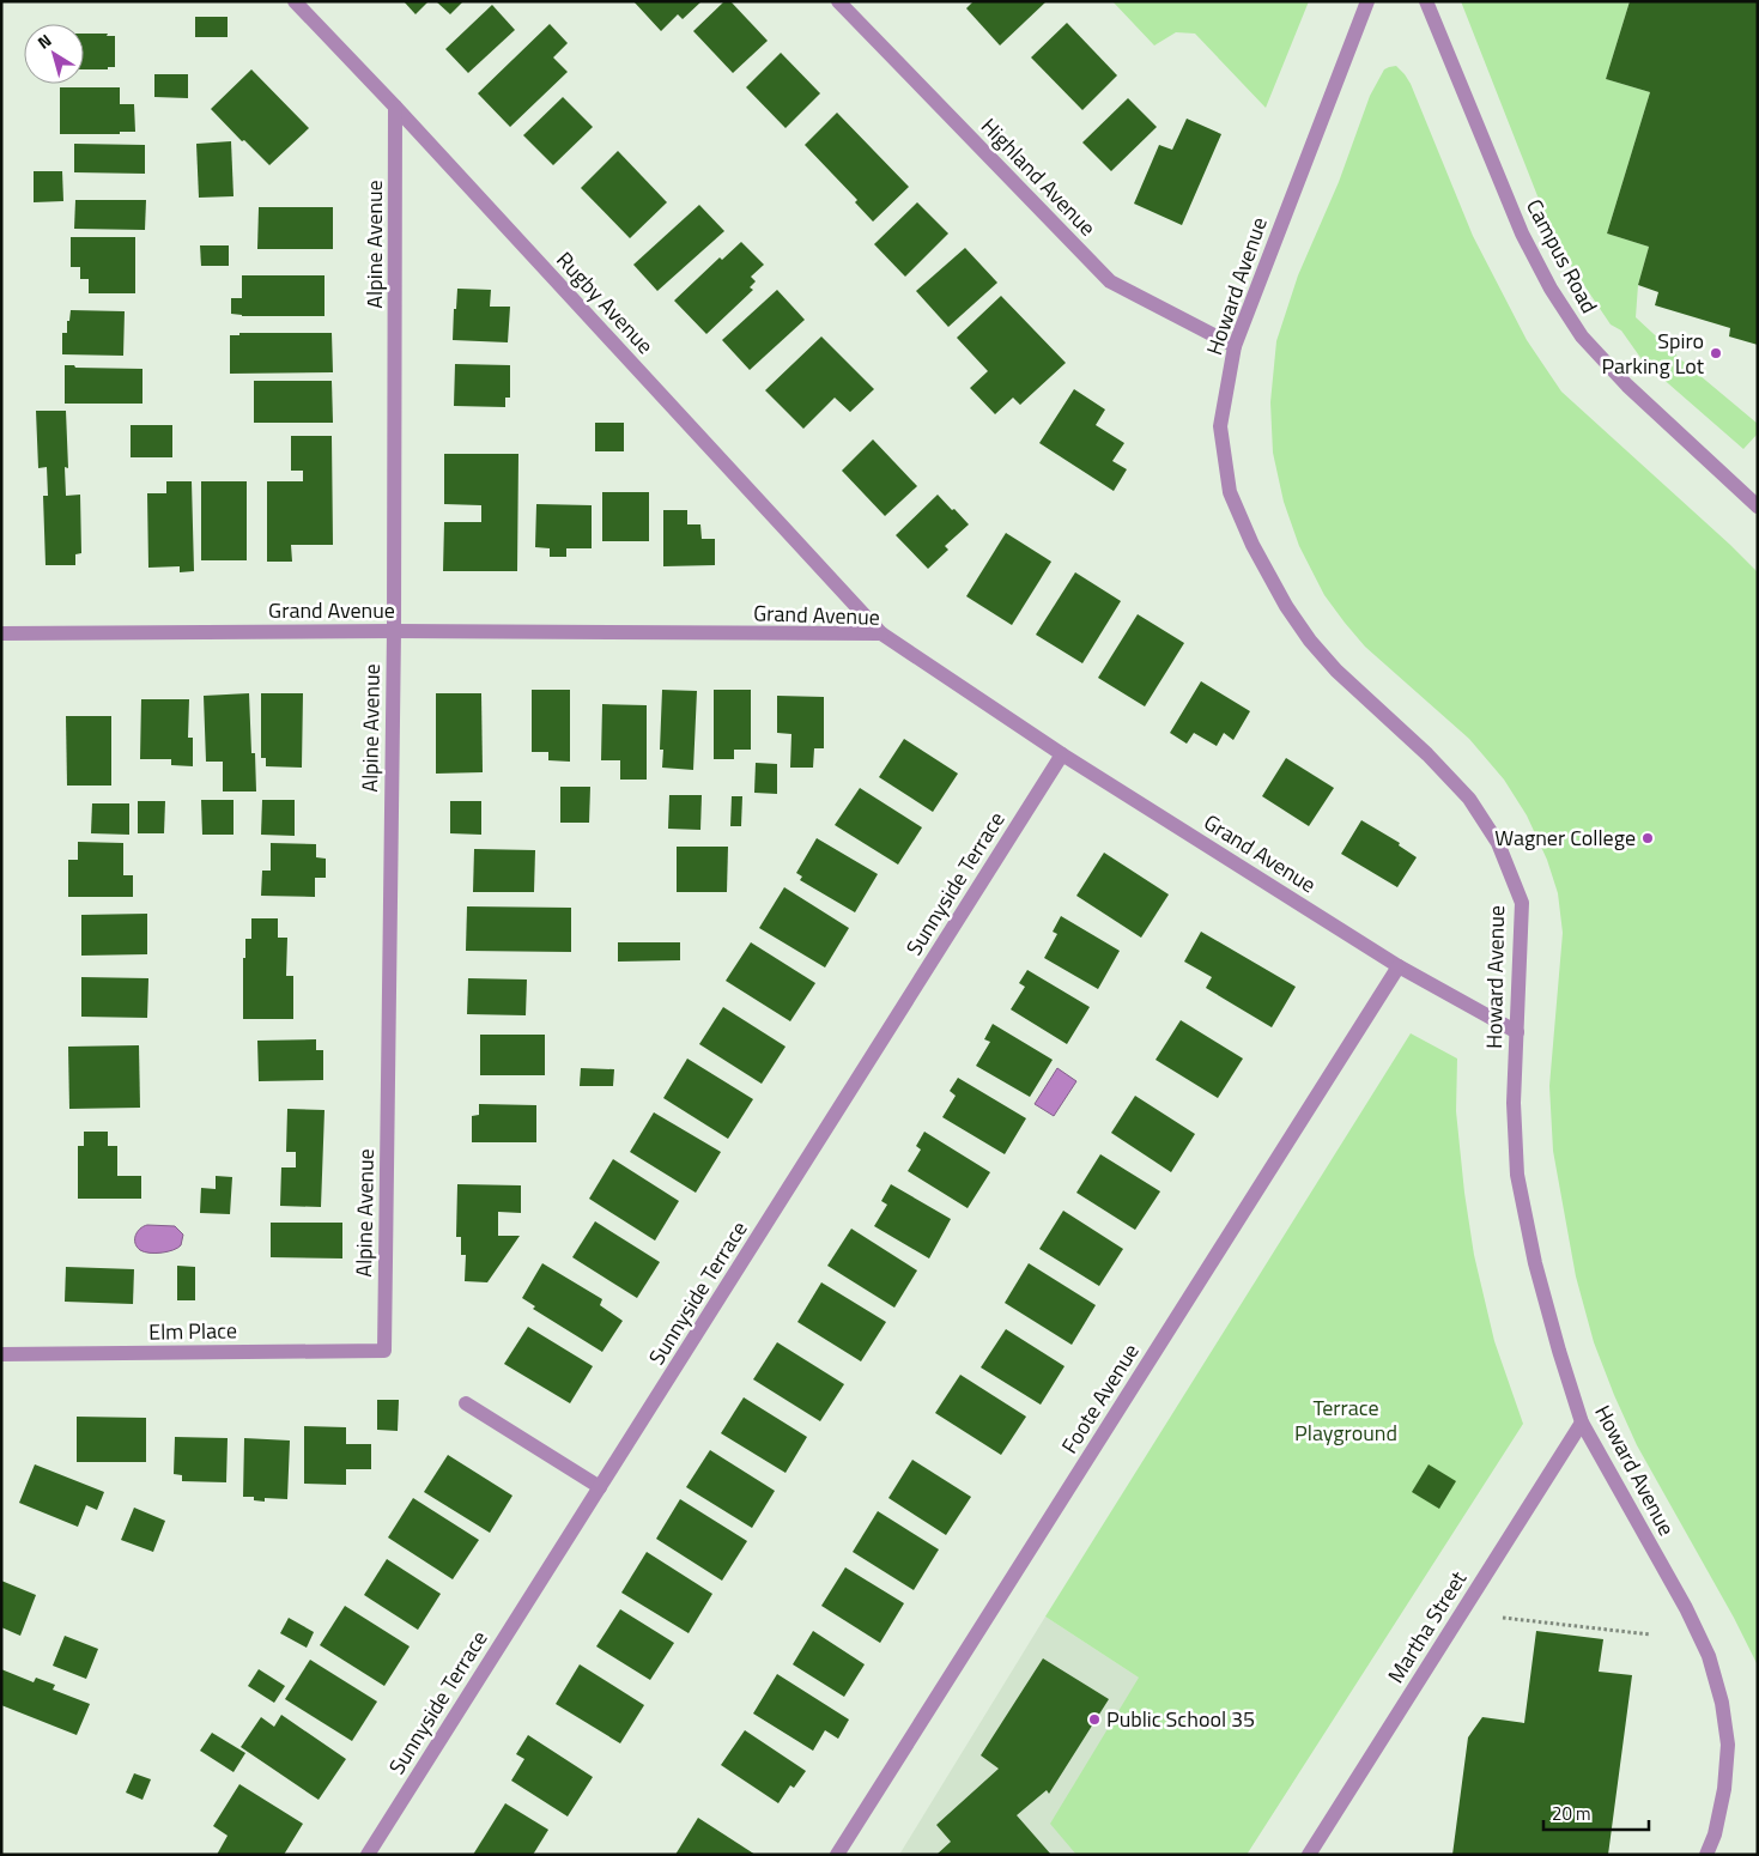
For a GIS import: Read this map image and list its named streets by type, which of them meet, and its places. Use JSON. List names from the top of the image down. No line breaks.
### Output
{"streets":{"street":["Highland Avenue","Alpine Avenue","Campus Road","Howard Avenue","Rugby Avenue","Grand Avenue","Sunnyside Terrace","Elm Place","Foote Avenue","Martha Street"]},"crossings":[["Highland Avenue","Howard Avenue"],["Alpine Avenue","Rugby Avenue"],["Alpine Avenue","Grand Avenue"],["Alpine Avenue","Elm Place"],["Howard Avenue","Grand Avenue"],["Howard Avenue","Martha Street"],["Rugby Avenue","Grand Avenue"],["Grand Avenue","Sunnyside Terrace"],["Grand Avenue","Foote Avenue"]],"parks":["Terrace Playground"],"places":["Spiro Parking Lot","Wagner College","Public School 35"],"scale_bar":"20 m","north":"top left"}
